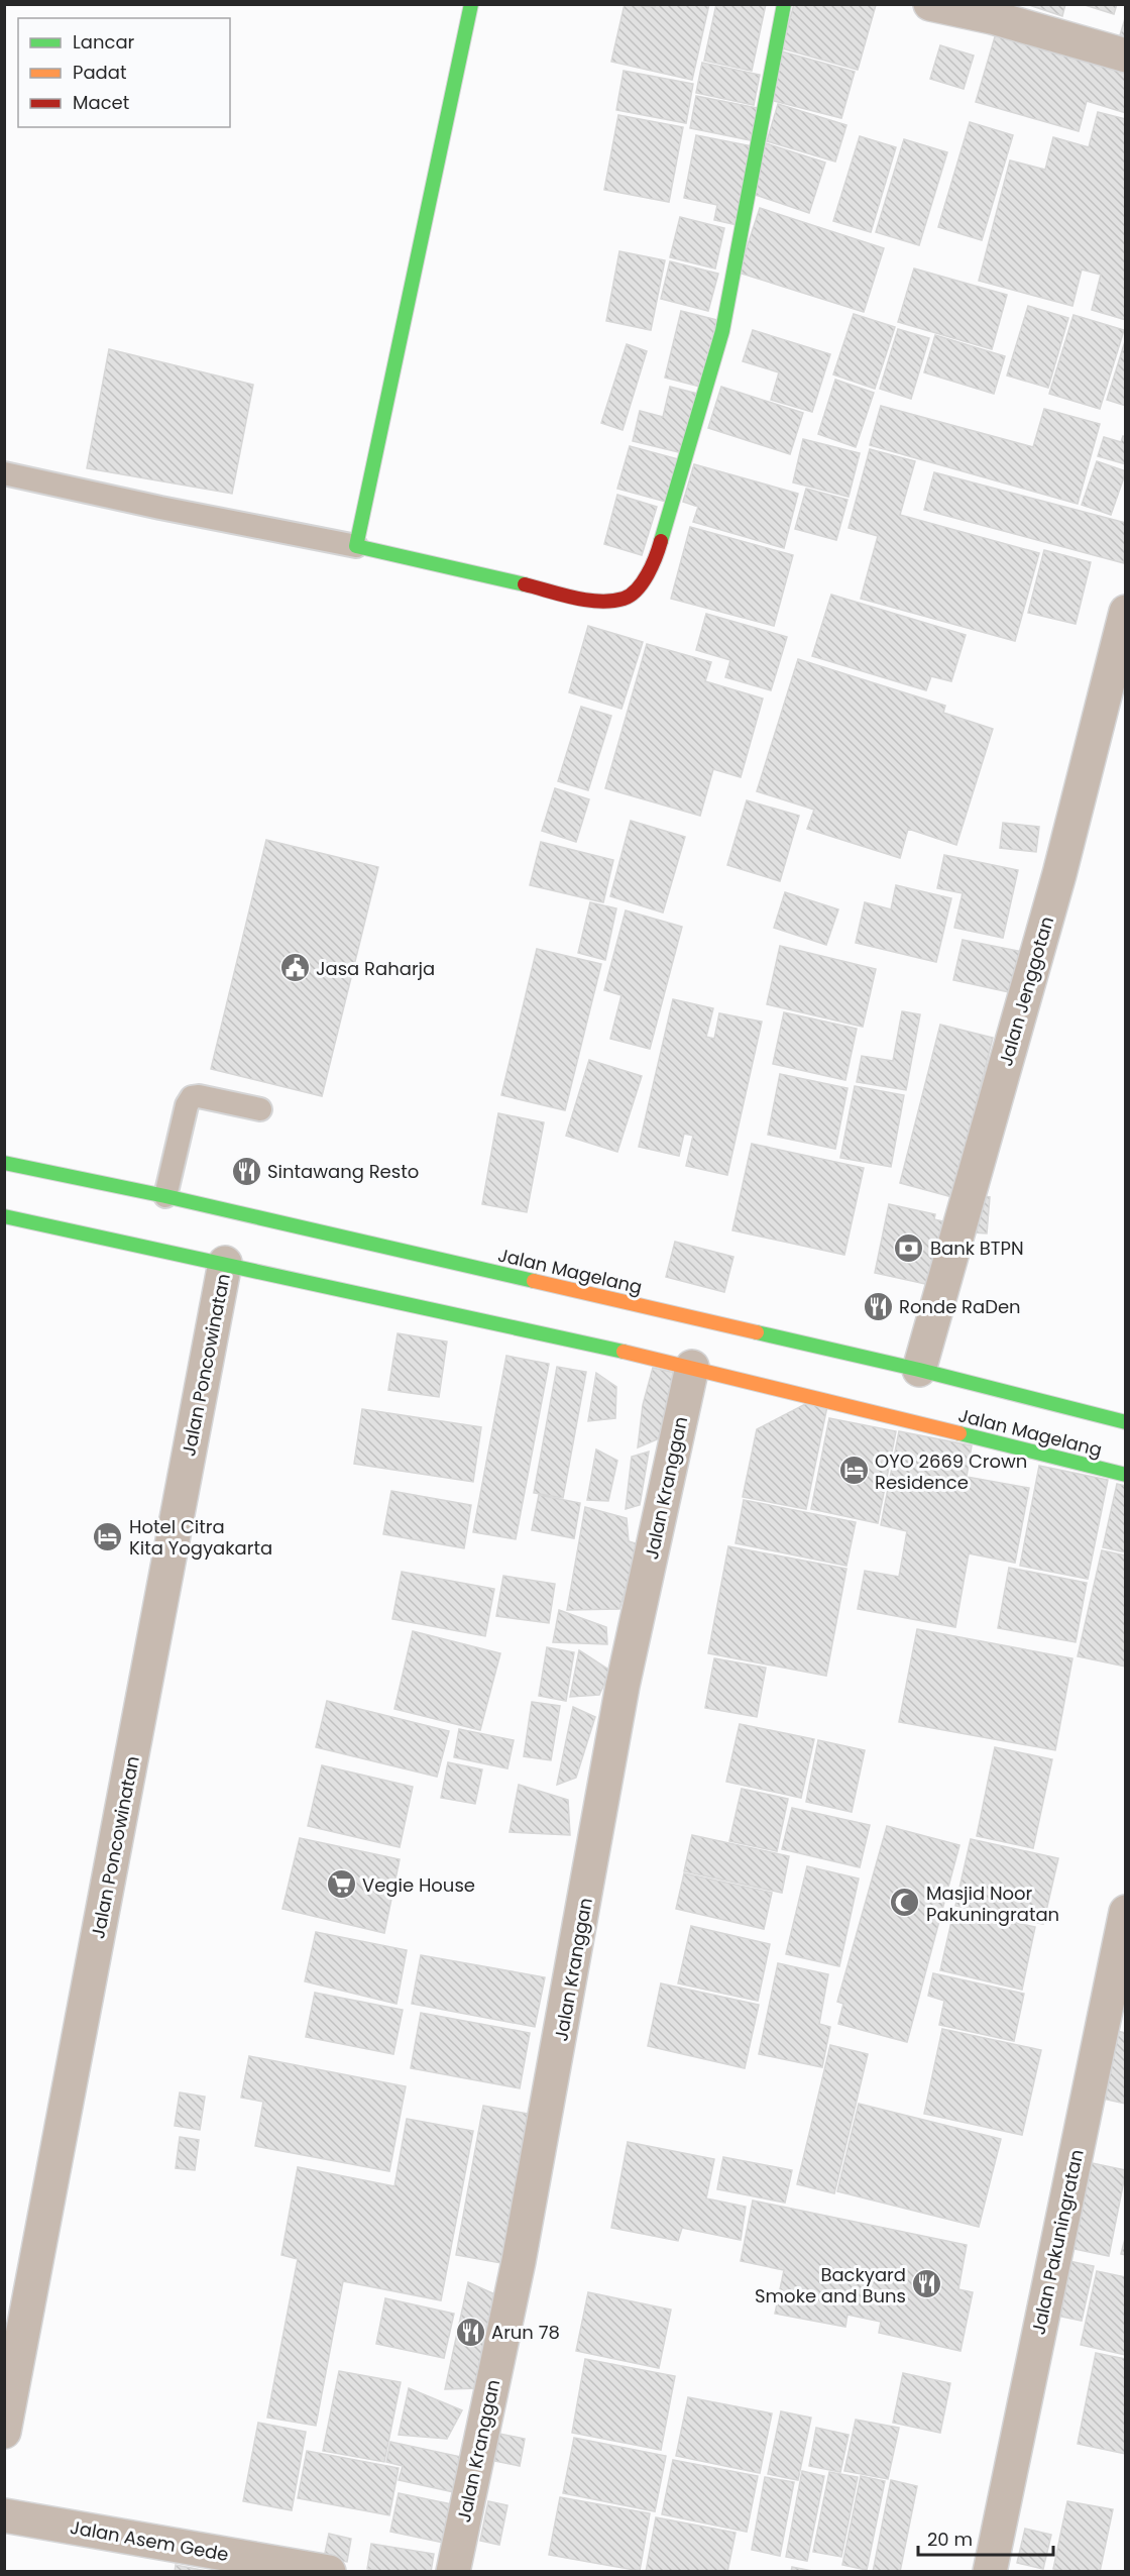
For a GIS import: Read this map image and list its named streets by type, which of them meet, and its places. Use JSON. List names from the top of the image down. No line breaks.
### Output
{"streets":{"main road":["Jalan Magelang"],"street":["Jalan Jenggotan","Jalan Poncowinatan","Jalan Kranggan","Jalan Pakuningratan","Jalan Asem Gede"]},"crossings":[["Jalan Jenggotan","Jalan Magelang"],["Jalan Magelang","Jalan Poncowinatan"],["Jalan Magelang","Jalan Kranggan"]],"places":{"public building":["Jasa Raharja"],"restaurant":["Sintawang Resto","Ronde RaDen","Backyard Smoke and Buns","Arun 78"],"bank":["Bank BTPN"],"hotel":["OYO 2669 Crown Residence","Hotel Citra Kita Yogyakarta"],"supermarket":["Vegie House"],"mosque":["Masjid Noor Pakuningratan"]},"legend":["Lancar","Padat","Macet"],"scale_bar":"20 m"}
